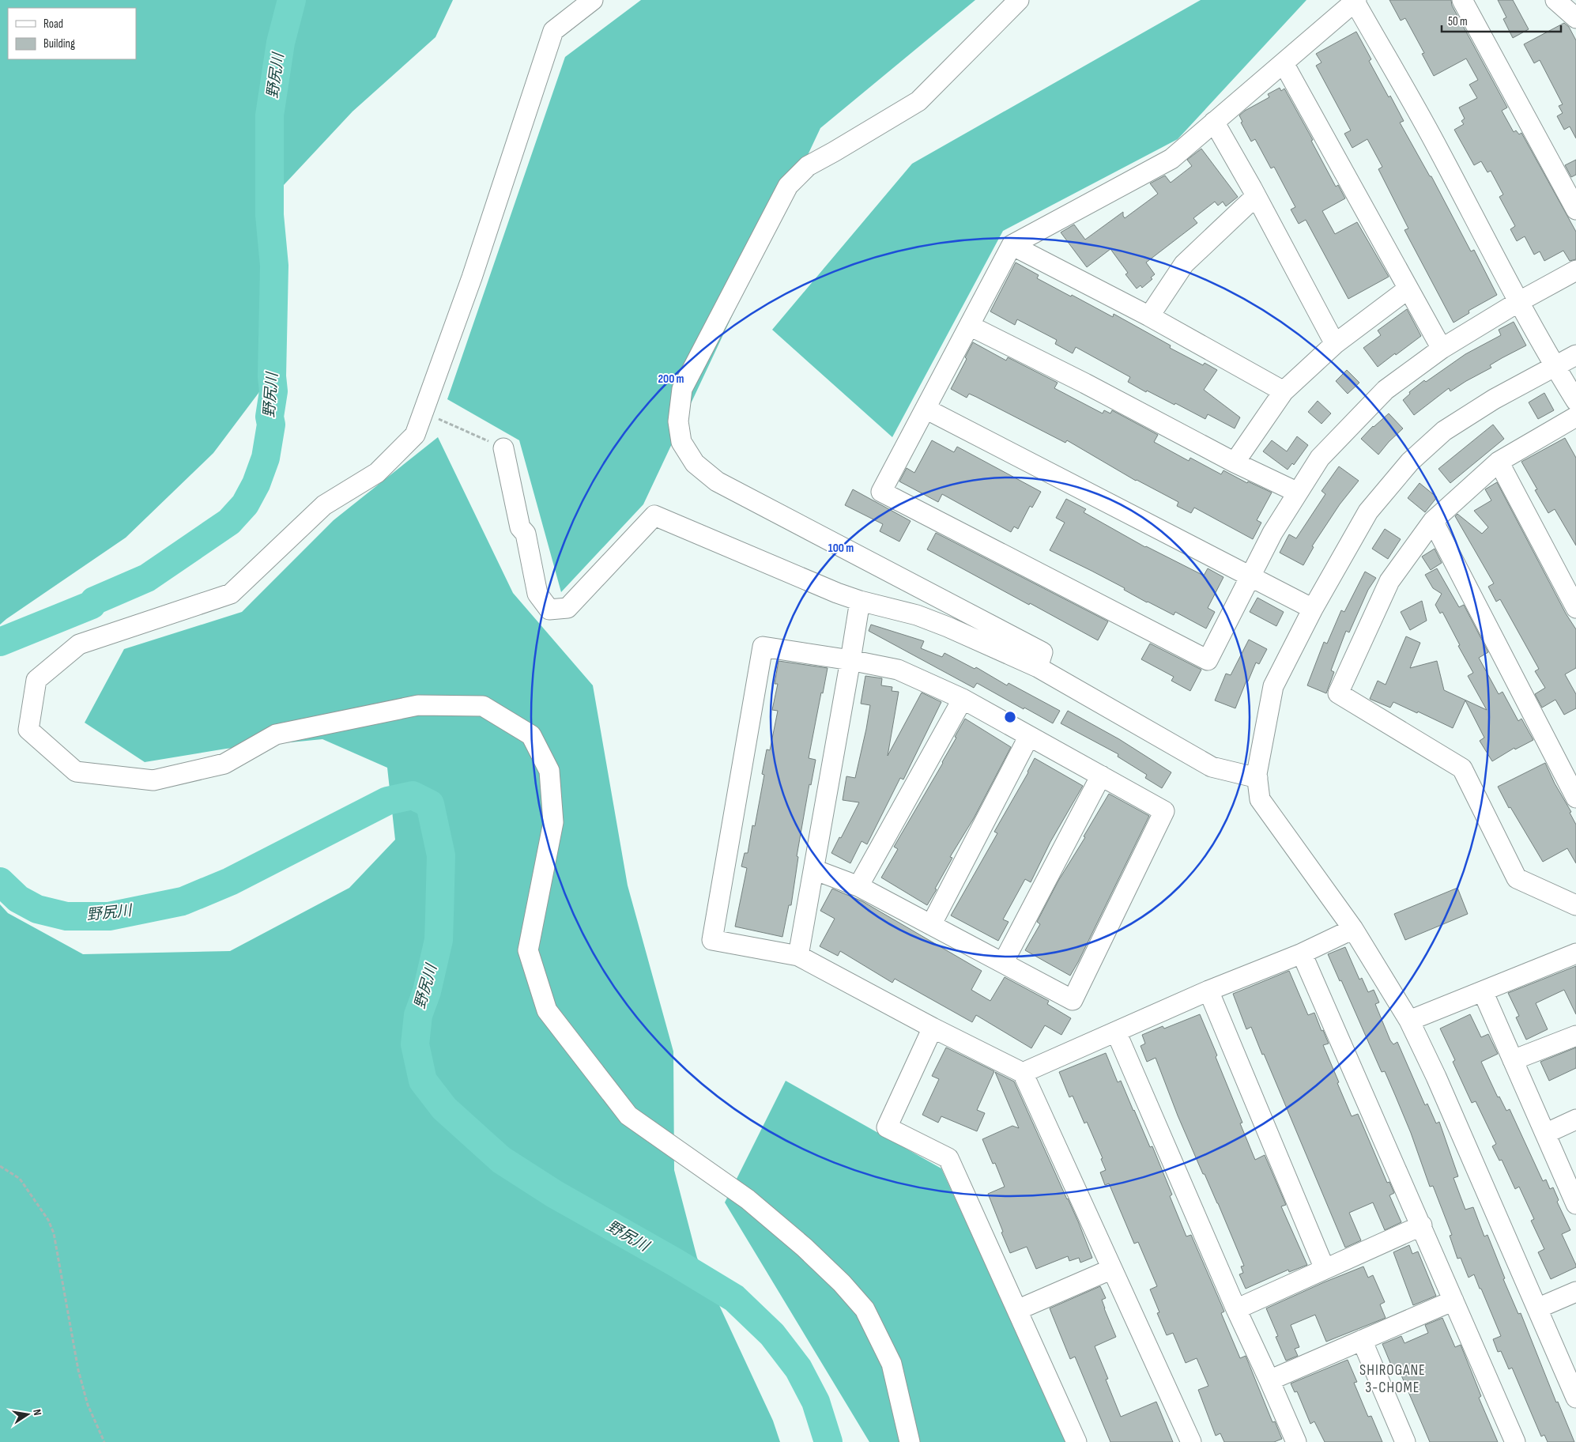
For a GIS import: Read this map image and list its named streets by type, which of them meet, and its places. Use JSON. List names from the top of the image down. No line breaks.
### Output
{"districts":["SHIROGANE 3-CHOME"],"water":["野尻川"],"legend":["Road","Building"],"scale_bar":"50 m","north":"right","rings":["200 m","100 m"]}
